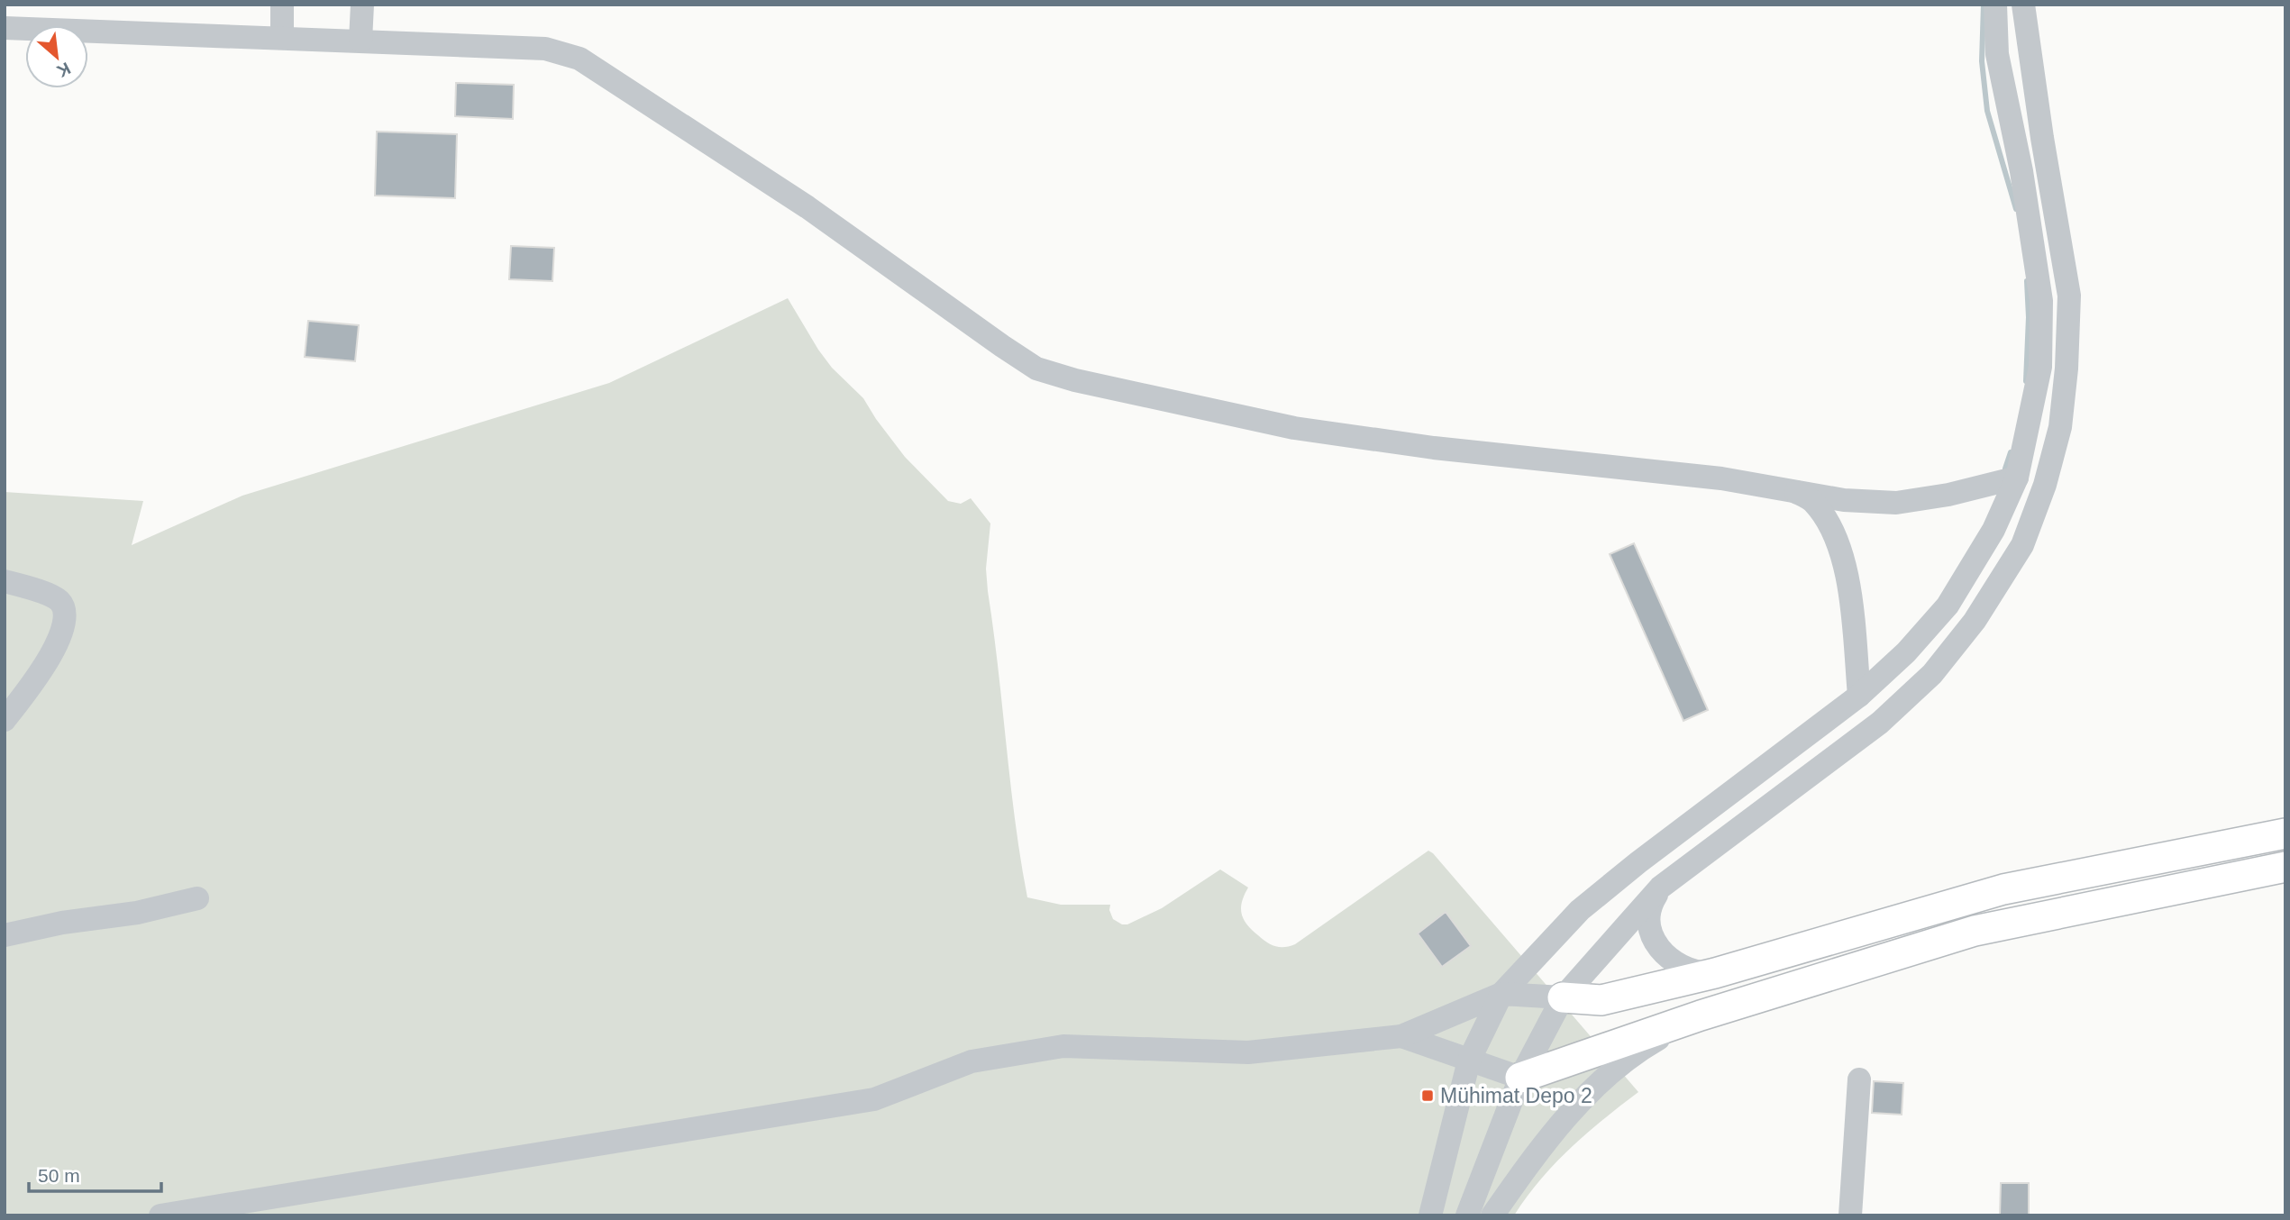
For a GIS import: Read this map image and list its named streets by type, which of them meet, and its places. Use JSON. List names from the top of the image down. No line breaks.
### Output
{"places":{"transit":["Mühimat Depo 2"]},"scale_bar":"50 m","north":"bottom right"}
